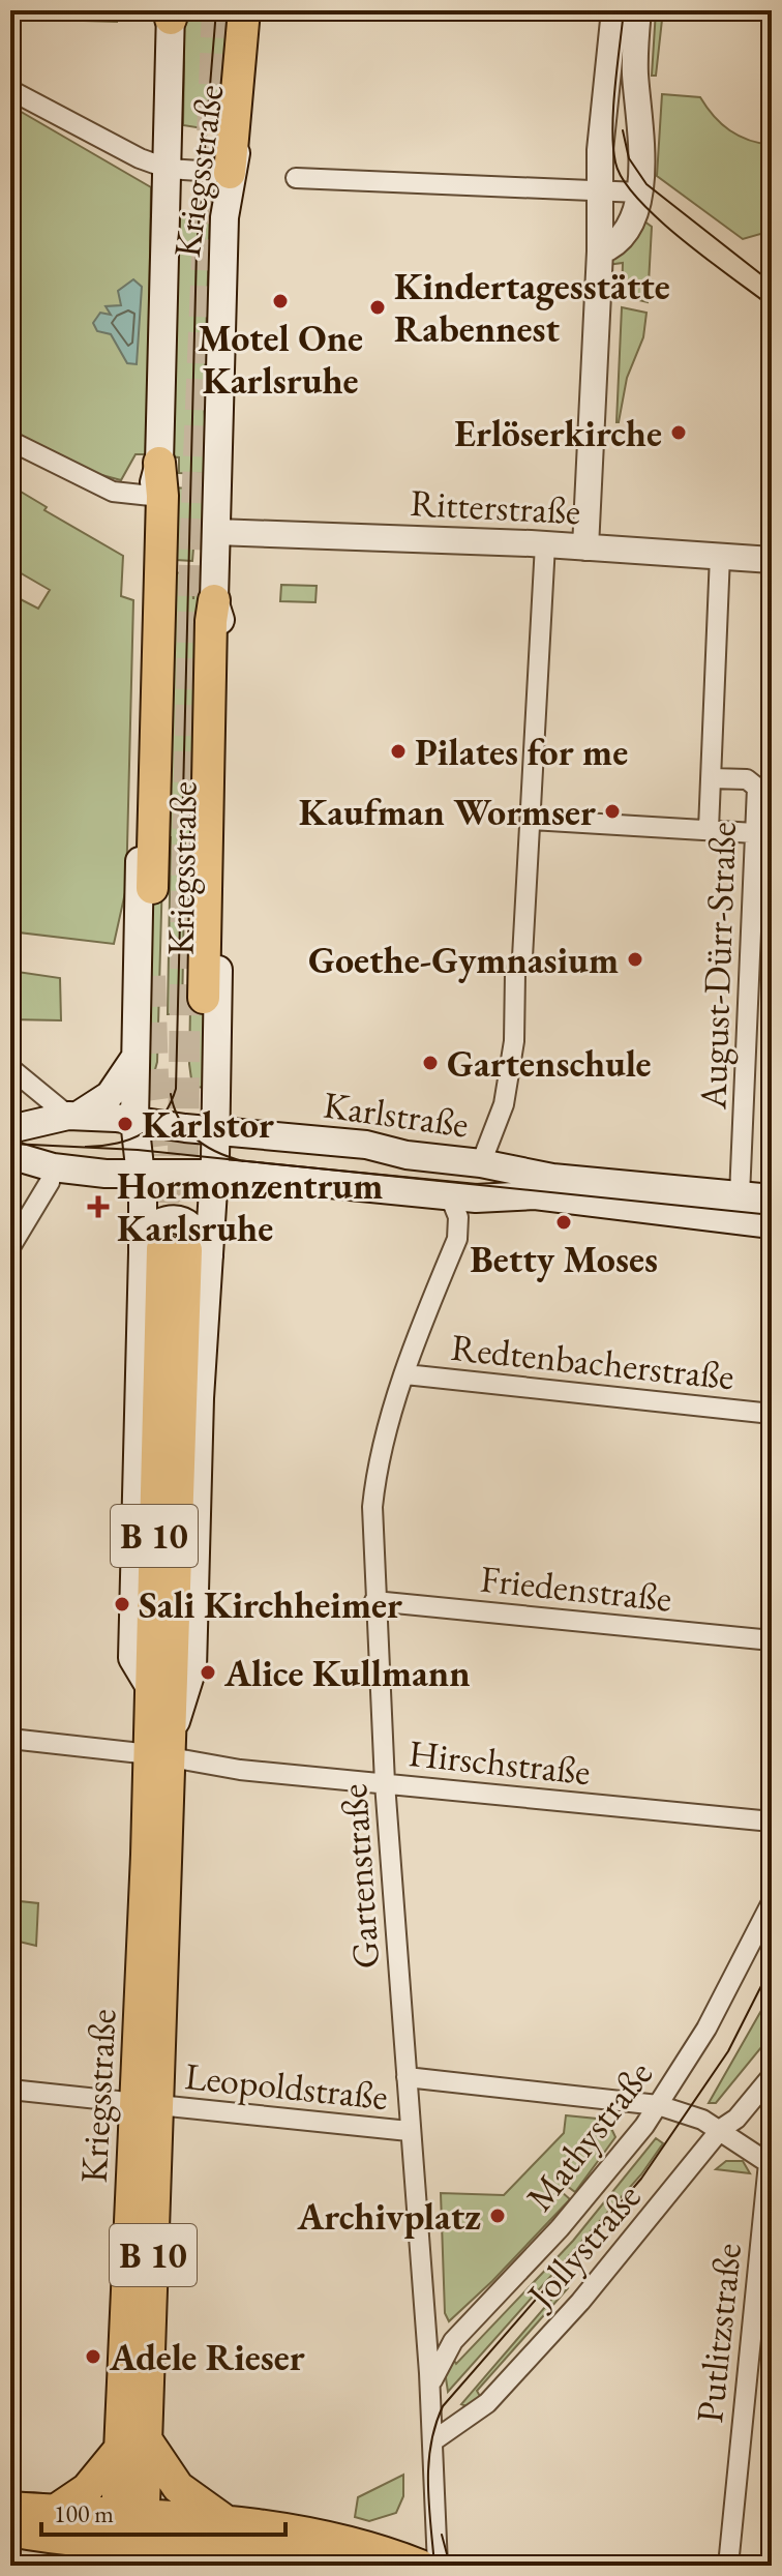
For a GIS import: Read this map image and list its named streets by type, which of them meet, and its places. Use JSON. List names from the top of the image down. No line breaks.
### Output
{"streets":{"main road":["Kriegsstraße","Karlstraße","B 10"],"street":["Ritterstraße","August-Dürr-Straße","Redtenbacherstraße","Friedenstraße","Hirschstraße","Gartenstraße","Leopoldstraße","Mathystraße","Jollystraße","Putlitzstraße"]},"crossings":[["Kriegsstraße","Ritterstraße"],["Kriegsstraße","Karlstraße"],["Kriegsstraße","B 10"],["Kriegsstraße","Hirschstraße"],["Kriegsstraße","Leopoldstraße"],["Ritterstraße","August-Dürr-Straße"],["August-Dürr-Straße","Karlstraße"],["Karlstraße","Gartenstraße"],["Redtenbacherstraße","Gartenstraße"],["B 10","Hirschstraße"],["Friedenstraße","Gartenstraße"],["Hirschstraße","Gartenstraße"],["Gartenstraße","Leopoldstraße"],["Gartenstraße","Mathystraße"],["Gartenstraße","Jollystraße"],["Gartenstraße","Putlitzstraße"],["Mathystraße","Putlitzstraße"],["Jollystraße","Putlitzstraße"]],"places":{"other":["Motel One Karlsruhe","Kindertagesstätte Rabennest","Erlöserkirche","Pilates for me","Kaufman Wormser","Goethe-Gymnasium","Gartenschule","Karlstor","Betty Moses","Sali Kirchheimer","Alice Kullmann","Archivplatz","Adele Rieser"],"health":["Hormonzentrum Karlsruhe"]},"scale_bar":"100 m"}
